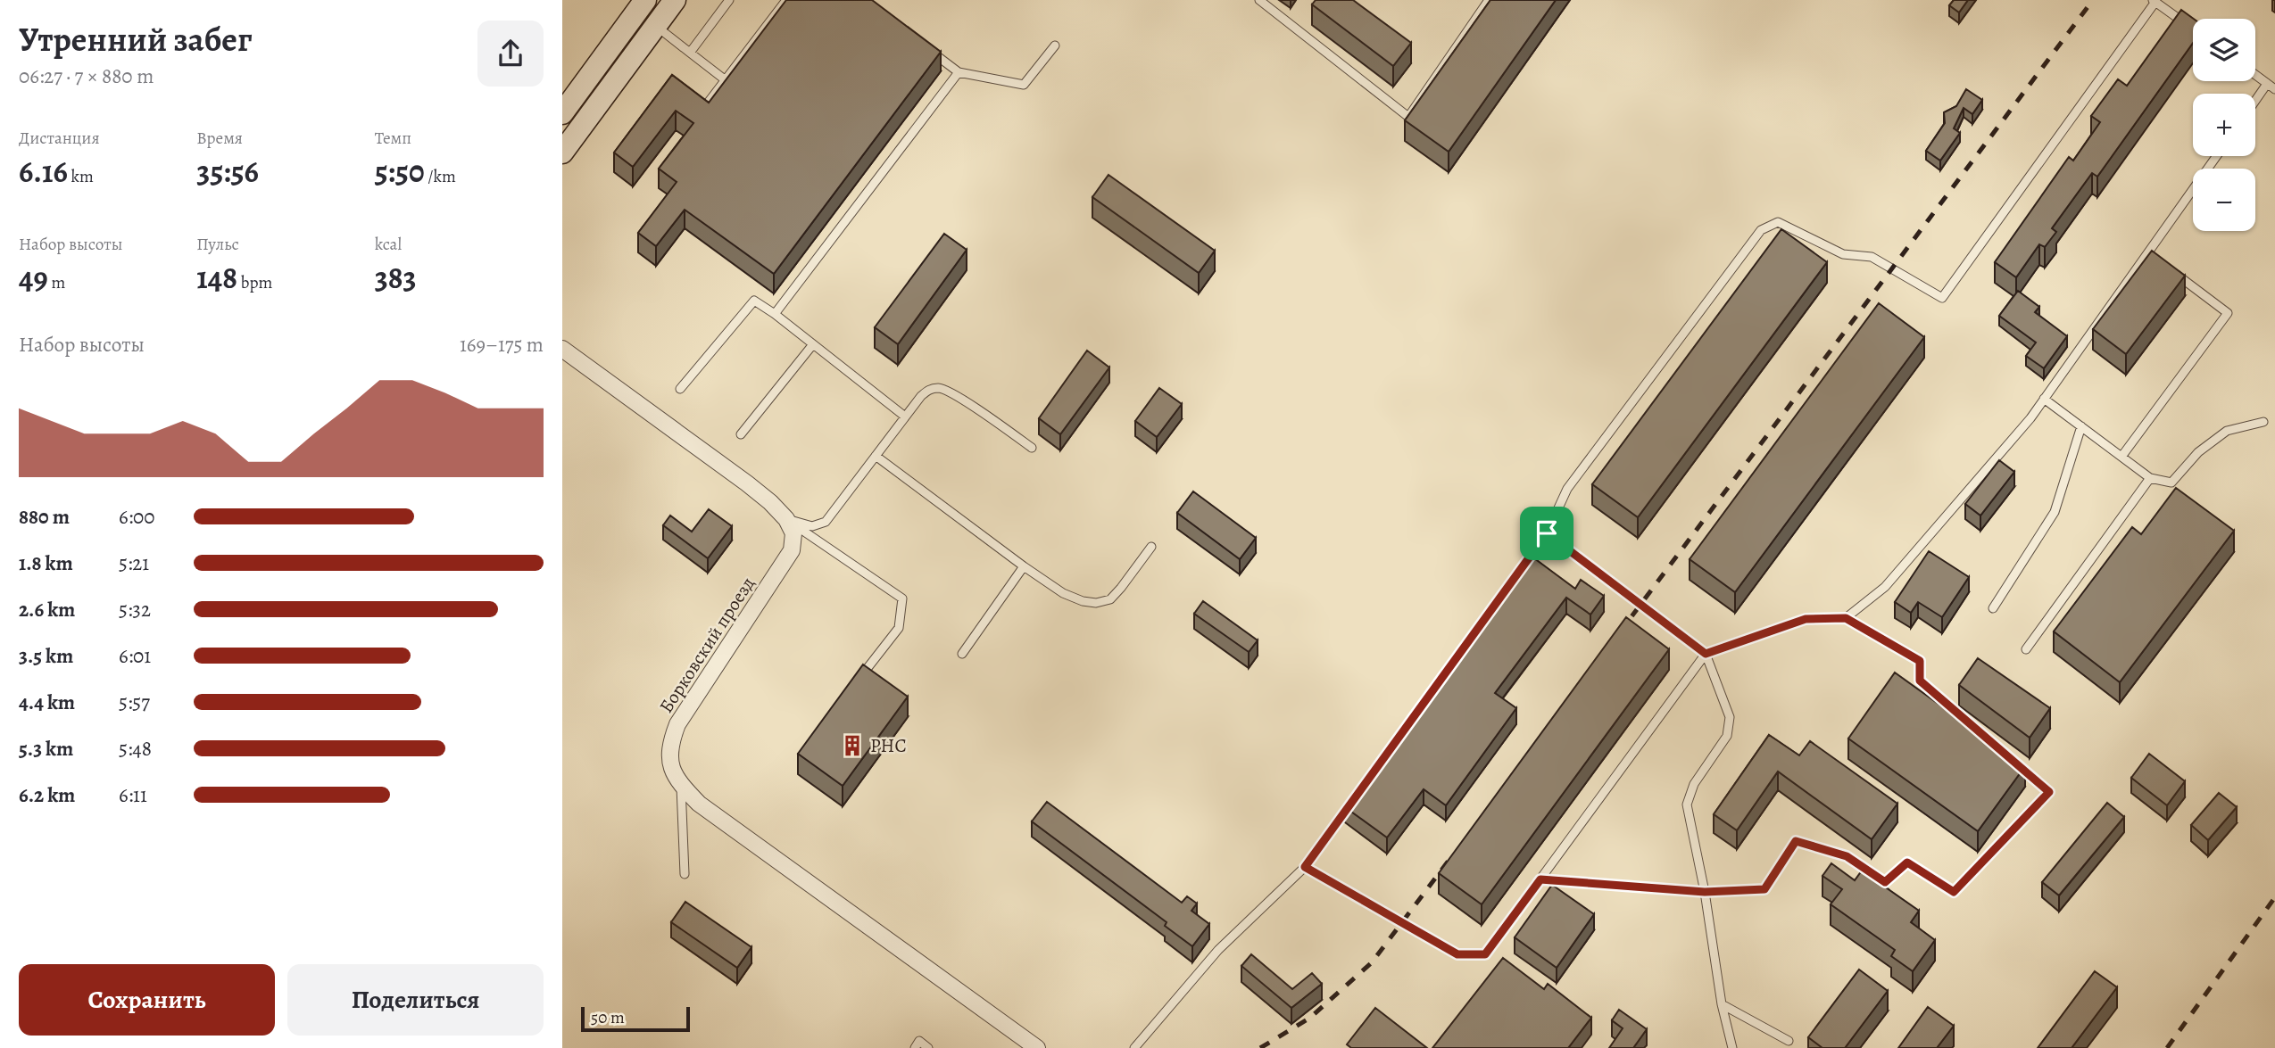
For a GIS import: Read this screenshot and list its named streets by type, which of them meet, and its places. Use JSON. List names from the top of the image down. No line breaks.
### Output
{"streets":{"street":["Борковский проезд"]},"places":{"building":["РНС"]},"scale_bar":"50 m","page":{"heading":["Утренний забег","06:27 · 7 × 880 m"],"map_buttons":["+","−"],"stats":[["Дистанция","6.16 km"],["Время","35:56"],["Темп","5:50 /km"],["Набор высоты","49 m"],["Пульс","148 bpm"],["kcal","383"]],"chart":["Набор высоты","169–175 m"],"list":[{"name":"880 m","note":"6:00"},{"name":"1.8 km","note":"5:21"},{"name":"2.6 km","note":"5:32"},{"name":"3.5 km","note":"6:01"},{"name":"4.4 km","note":"5:57"},{"name":"5.3 km","note":"5:48"},{"name":"6.2 km","note":"6:11"}],"buttons":["Сохранить","Поделиться"],"scale":"50 m"}}
